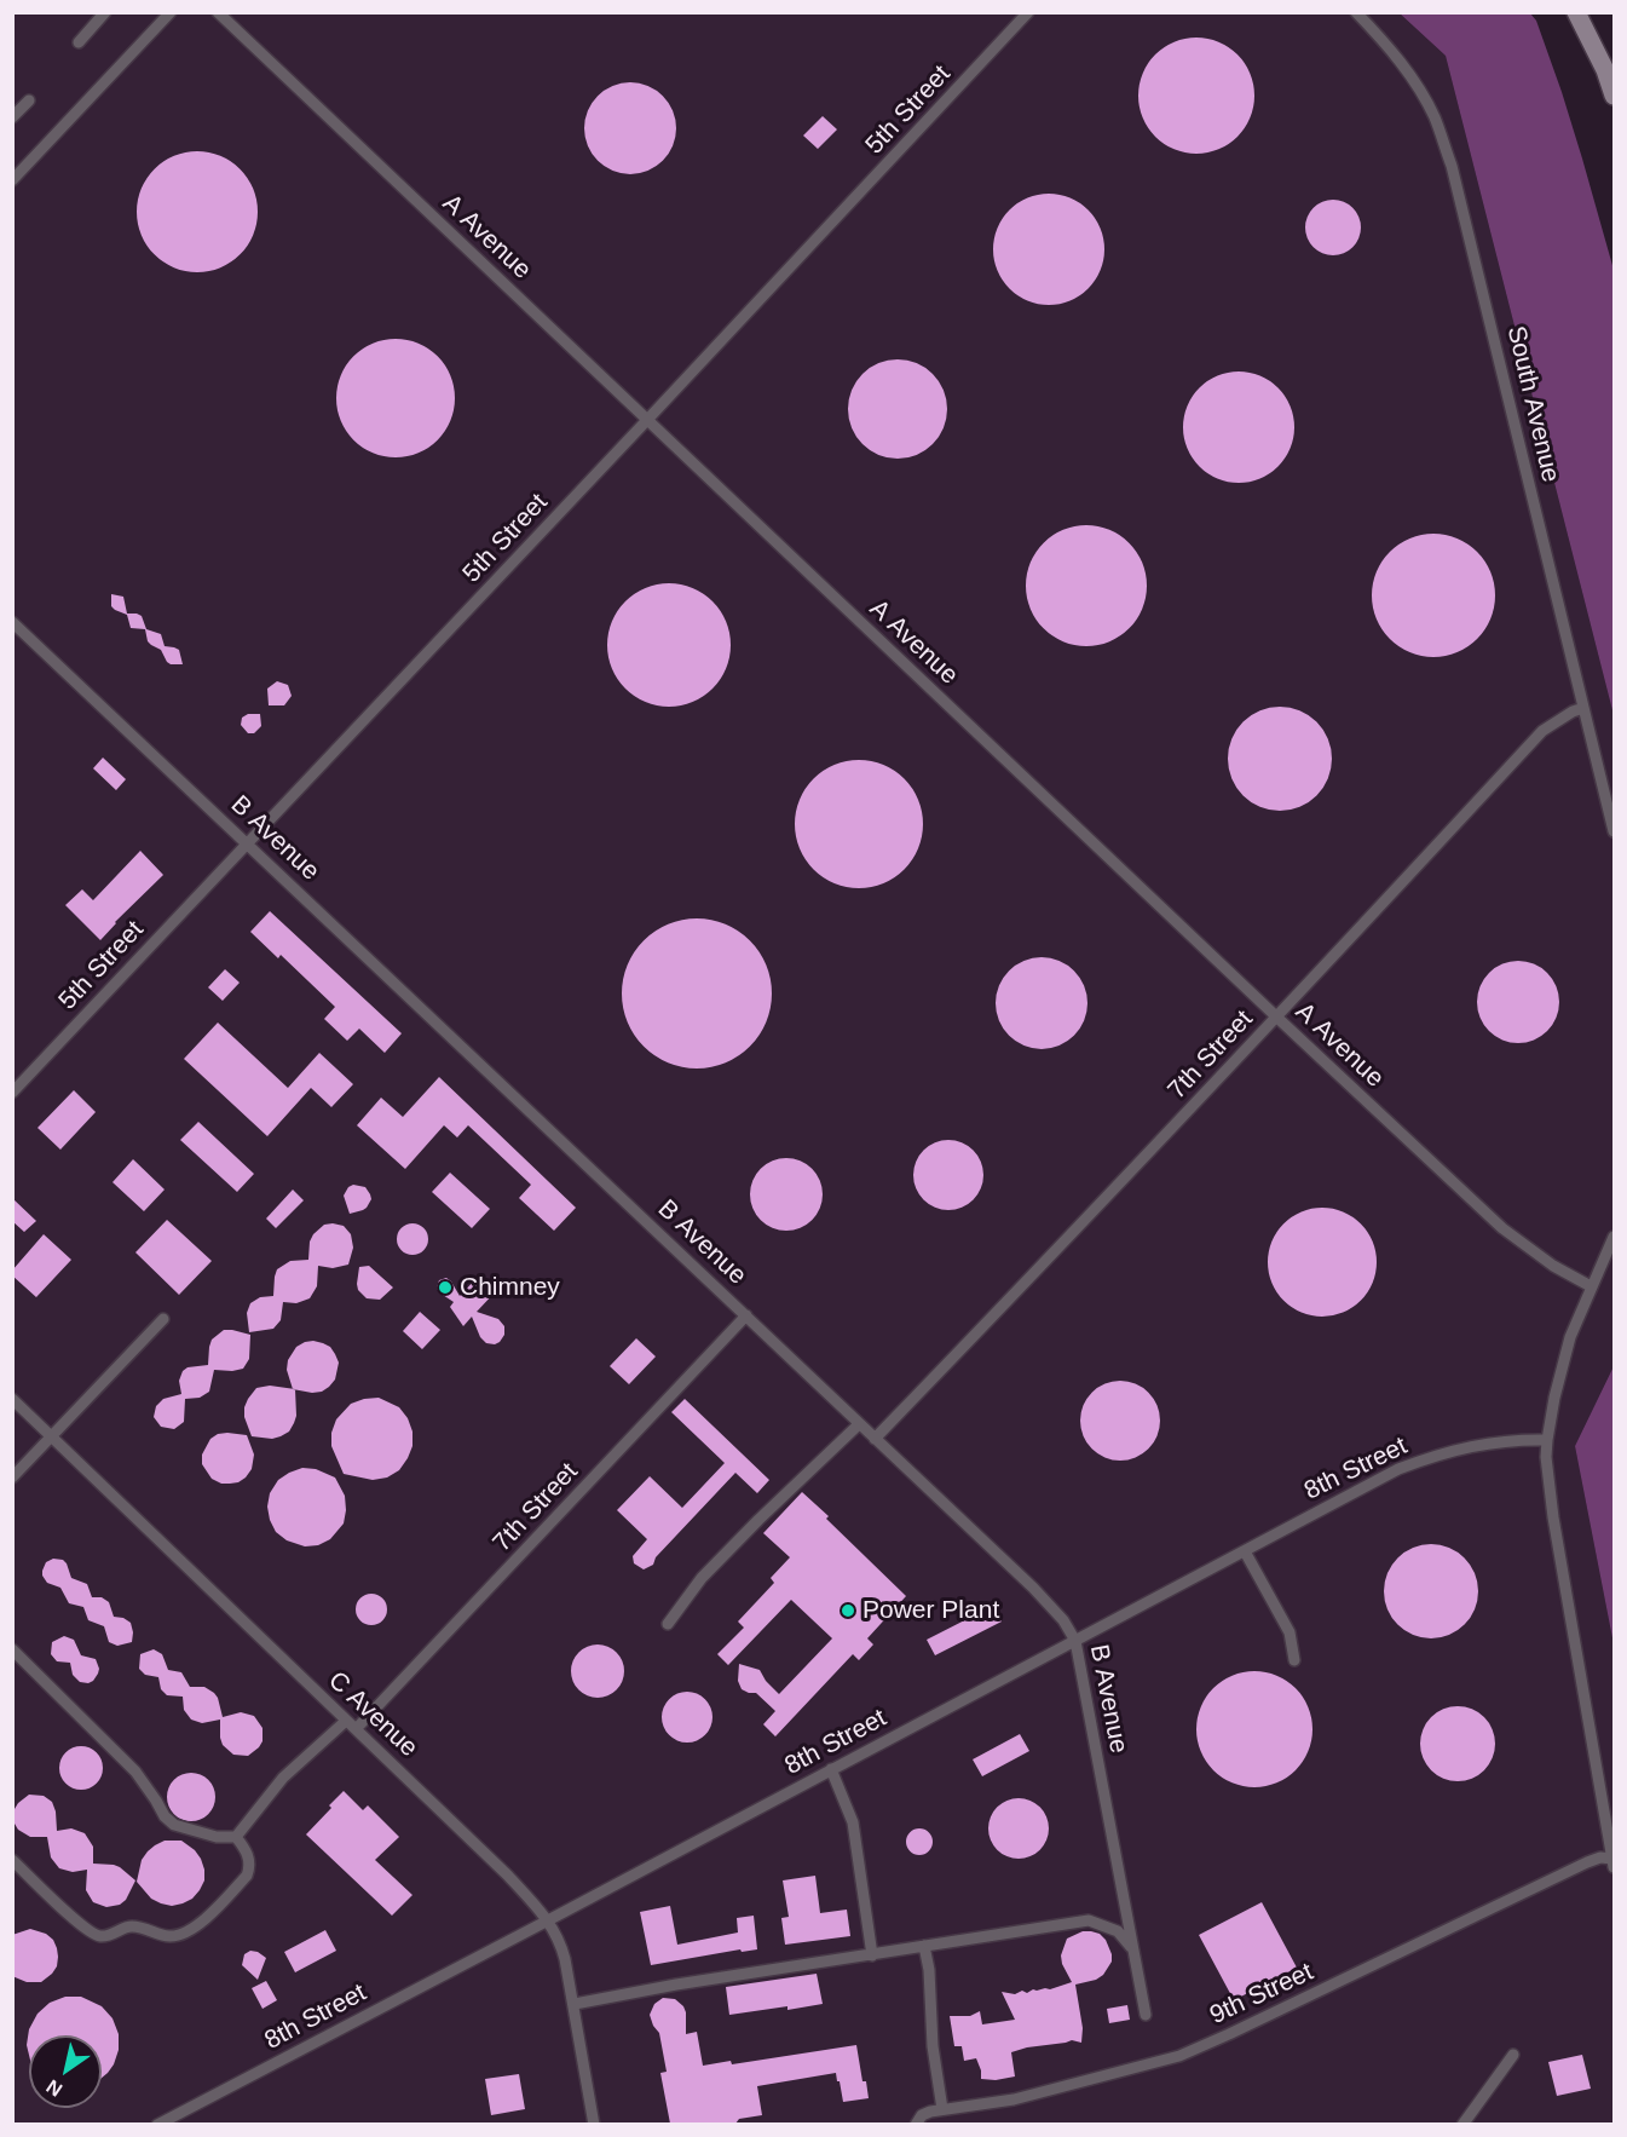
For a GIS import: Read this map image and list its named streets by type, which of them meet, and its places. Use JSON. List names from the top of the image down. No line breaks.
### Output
{"streets":{"lane":["5th Street","A Avenue","South Avenue","B Avenue","7th Street","8th Street","C Avenue","9th Street"]},"crossings":[["5th Street","A Avenue"],["5th Street","B Avenue"],["A Avenue","7th Street"],["South Avenue","7th Street"],["B Avenue","7th Street"],["B Avenue","8th Street"],["7th Street","C Avenue"],["8th Street","C Avenue"]],"places":["Chimney","Power Plant"],"north":"bottom left"}
